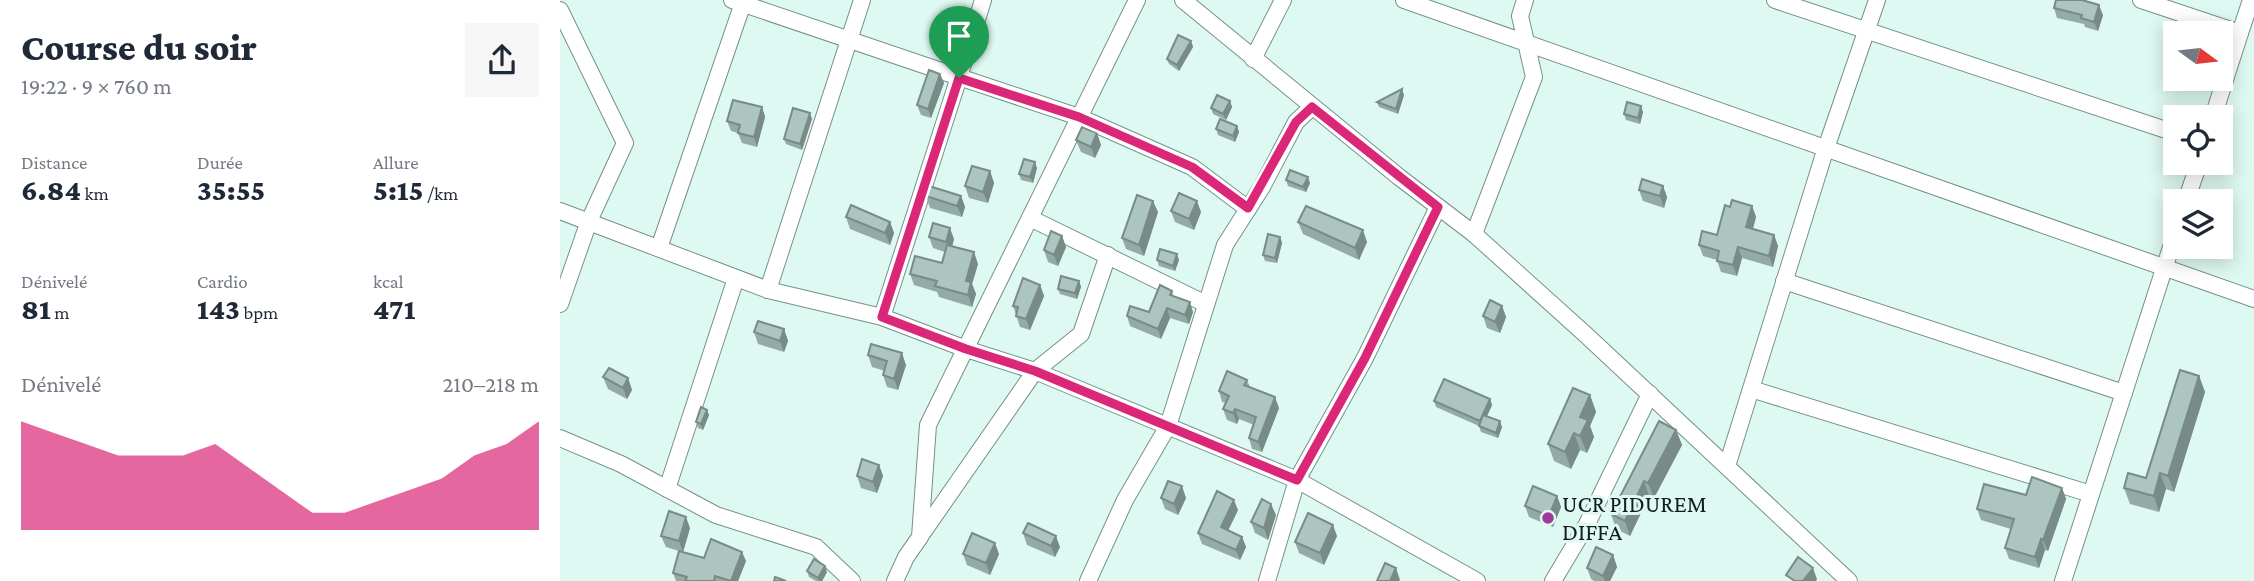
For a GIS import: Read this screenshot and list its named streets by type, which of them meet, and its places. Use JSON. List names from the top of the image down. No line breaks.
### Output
{"places":["UCR PIDUREM DIFFA"],"north":"right","page":{"heading":["Course du soir","19:22 · 9 × 760 m"],"stats":[["Distance","6.84 km"],["Durée","35:55"],["Allure","5:15 /km"],["Dénivelé","81 m"],["Cardio","143 bpm"],["kcal","471"]],"chart":["Dénivelé","210–218 m"]}}
